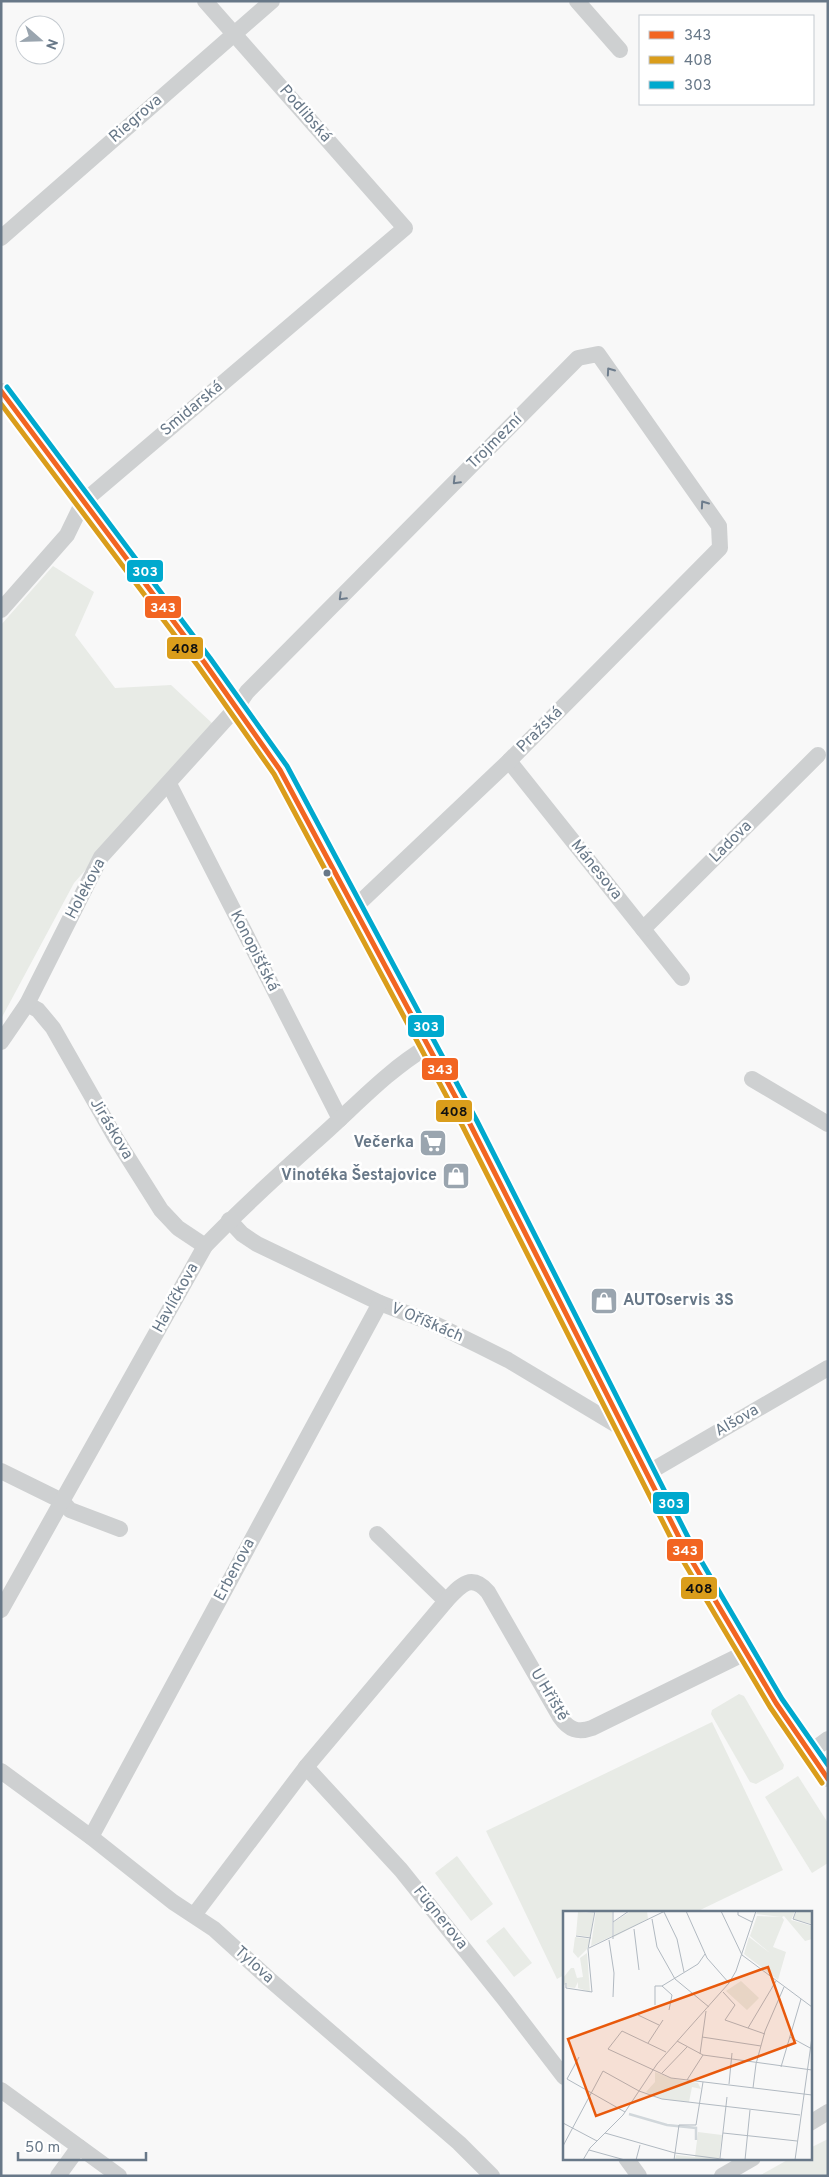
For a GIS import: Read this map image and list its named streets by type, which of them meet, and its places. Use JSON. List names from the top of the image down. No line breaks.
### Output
{"streets":{"street":["Podlibská","Riegrova","Smidarská","Trojmezní","Pražská","Ladova","Mánesova","Holekova","Konopišťská","Jiráskova","Havlíčkova","V Oříškách","Alšova","Erbenova","U Hřiště","Fügnerova","Tylova"]},"crossings":[["Podlibská","Riegrova"],["Podlibská","Smidarská"],["Trojmezní","Pražská"],["Trojmezní","Holekova"],["Pražská","Mánesova"],["Ladova","Mánesova"],["Holekova","Konopišťská"],["Holekova","Jiráskova"],["Konopišťská","Havlíčkova"],["Jiráskova","Havlíčkova"],["Havlíčkova","V Oříškách"],["V Oříškách","Erbenova"],["Erbenova","Tylova"],["U Hřiště","Fügnerova"],["U Hřiště","Tylova"]],"places":{"supermarket":["Večerka"],"shop":["Vinotéka Šestajovice","AUTOservis 3S"]},"lines":["transit line 303","transit line 343","transit line 408"],"legend":["343","408","303"],"scale_bar":"50 m","north":"right"}
